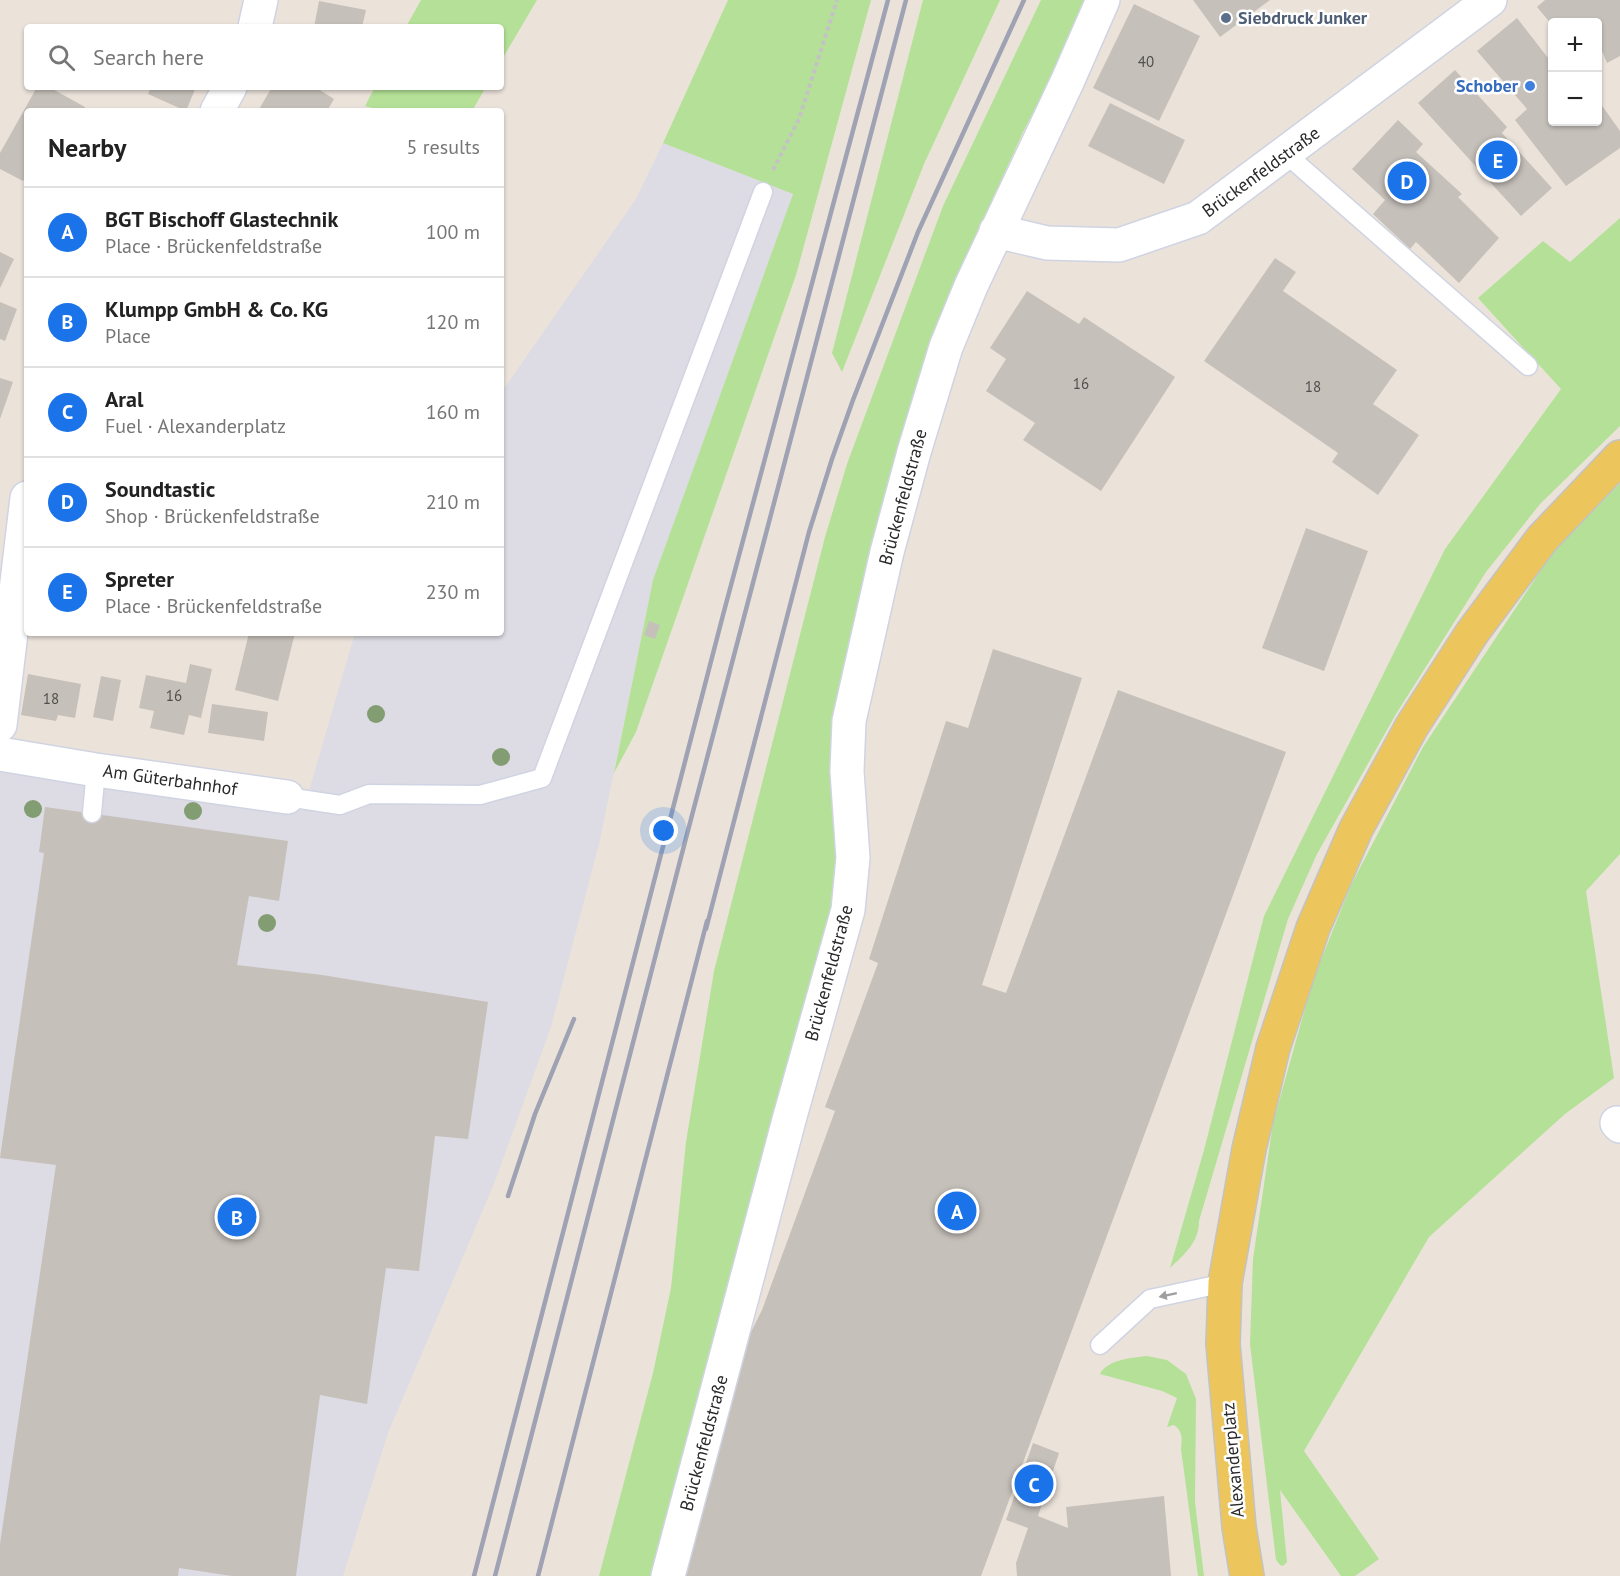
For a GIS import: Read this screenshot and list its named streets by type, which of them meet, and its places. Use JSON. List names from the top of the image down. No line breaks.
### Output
{"streets":{"main road":["Alexanderplatz"],"street":["Brückenfeldstraße","Am Güterbahnhof"]},"places":["Siebdruck Junker","Schober"],"house_numbers":["40","16","18","16","18"],"page":{"map_buttons":["+","−"],"search":"Search here","heading":["Nearby","5 results"],"pins":["E","D","A","B","C"],"list":[{"mark":"A","name":"BGT Bischoff Glastechnik","note":"Place · Brückenfeldstraße","value":"100 m"},{"mark":"B","name":"Klumpp GmbH & Co. KG","note":"Place","value":"120 m"},{"mark":"C","name":"Aral","note":"Fuel · Alexanderplatz","value":"160 m"},{"mark":"D","name":"Soundtastic","note":"Shop · Brückenfeldstraße","value":"210 m"},{"mark":"E","name":"Spreter","note":"Place · Brückenfeldstraße","value":"230 m"}]}}
